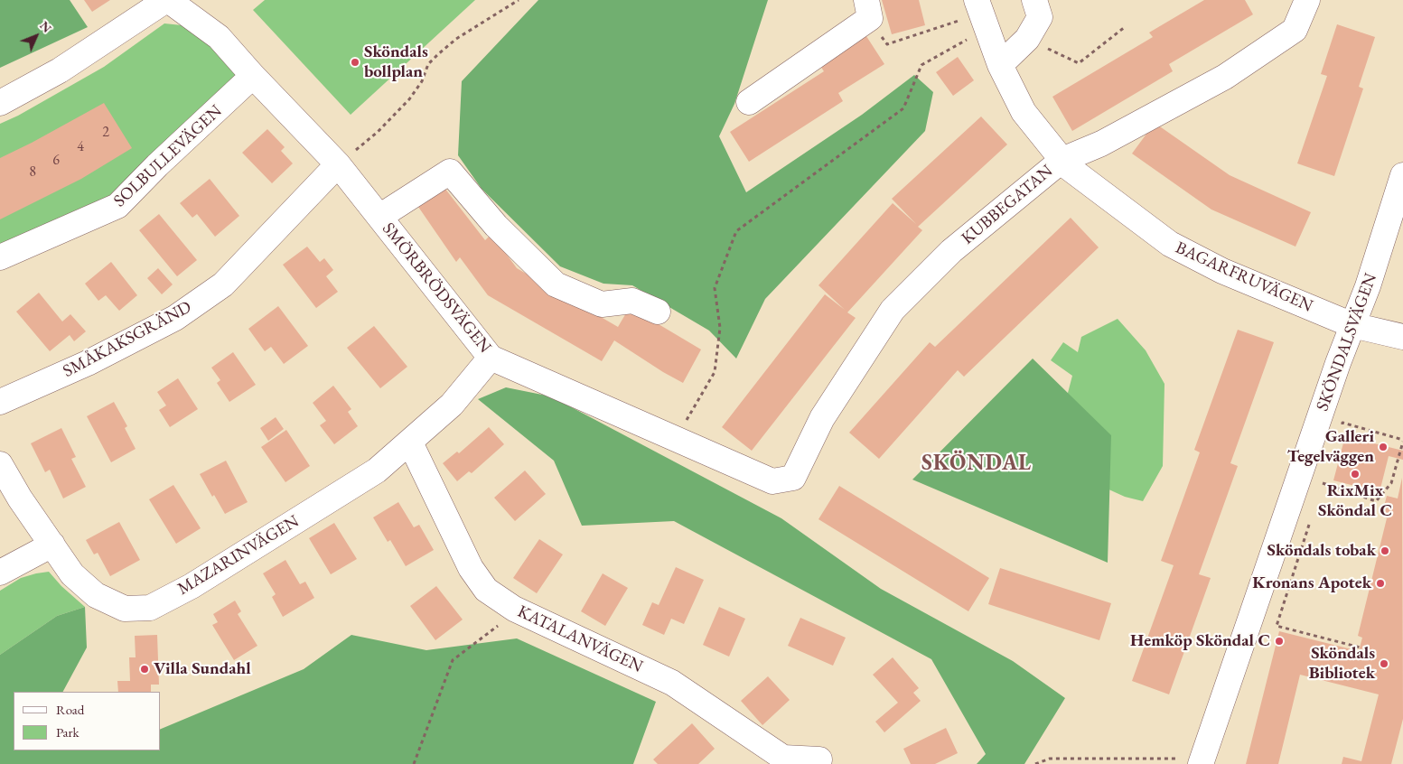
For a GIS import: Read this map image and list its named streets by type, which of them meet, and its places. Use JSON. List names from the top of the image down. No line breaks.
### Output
{"streets":{"street":["SOLBULLEVÄGEN","KUBBEGATAN","BAGARFRUVÄGEN","SMÖRBRÖDSVÄGEN","SMÅKAKSGRÄND","SKÖNDALSVÄGEN","MAZARINVÄGEN","KATALANVÄGEN"]},"crossings":[["SOLBULLEVÄGEN","SMÖRBRÖDSVÄGEN"],["KUBBEGATAN","BAGARFRUVÄGEN"],["KUBBEGATAN","SMÖRBRÖDSVÄGEN"],["BAGARFRUVÄGEN","SKÖNDALSVÄGEN"],["SMÖRBRÖDSVÄGEN","SMÅKAKSGRÄND"],["SMÖRBRÖDSVÄGEN","MAZARINVÄGEN"],["MAZARINVÄGEN","KATALANVÄGEN"]],"districts":["SKÖNDAL"],"places":["Sköndals bollplan","Galleri Tegelväggen","RixMix Sköndal C","Sköndals tobak","Kronans Apotek","Hemköp Sköndal C","Sköndals Bibliotek","Villa Sundahl"],"house_numbers":["2","4","6","8"],"legend":["Road","Park"],"north":"top right"}
